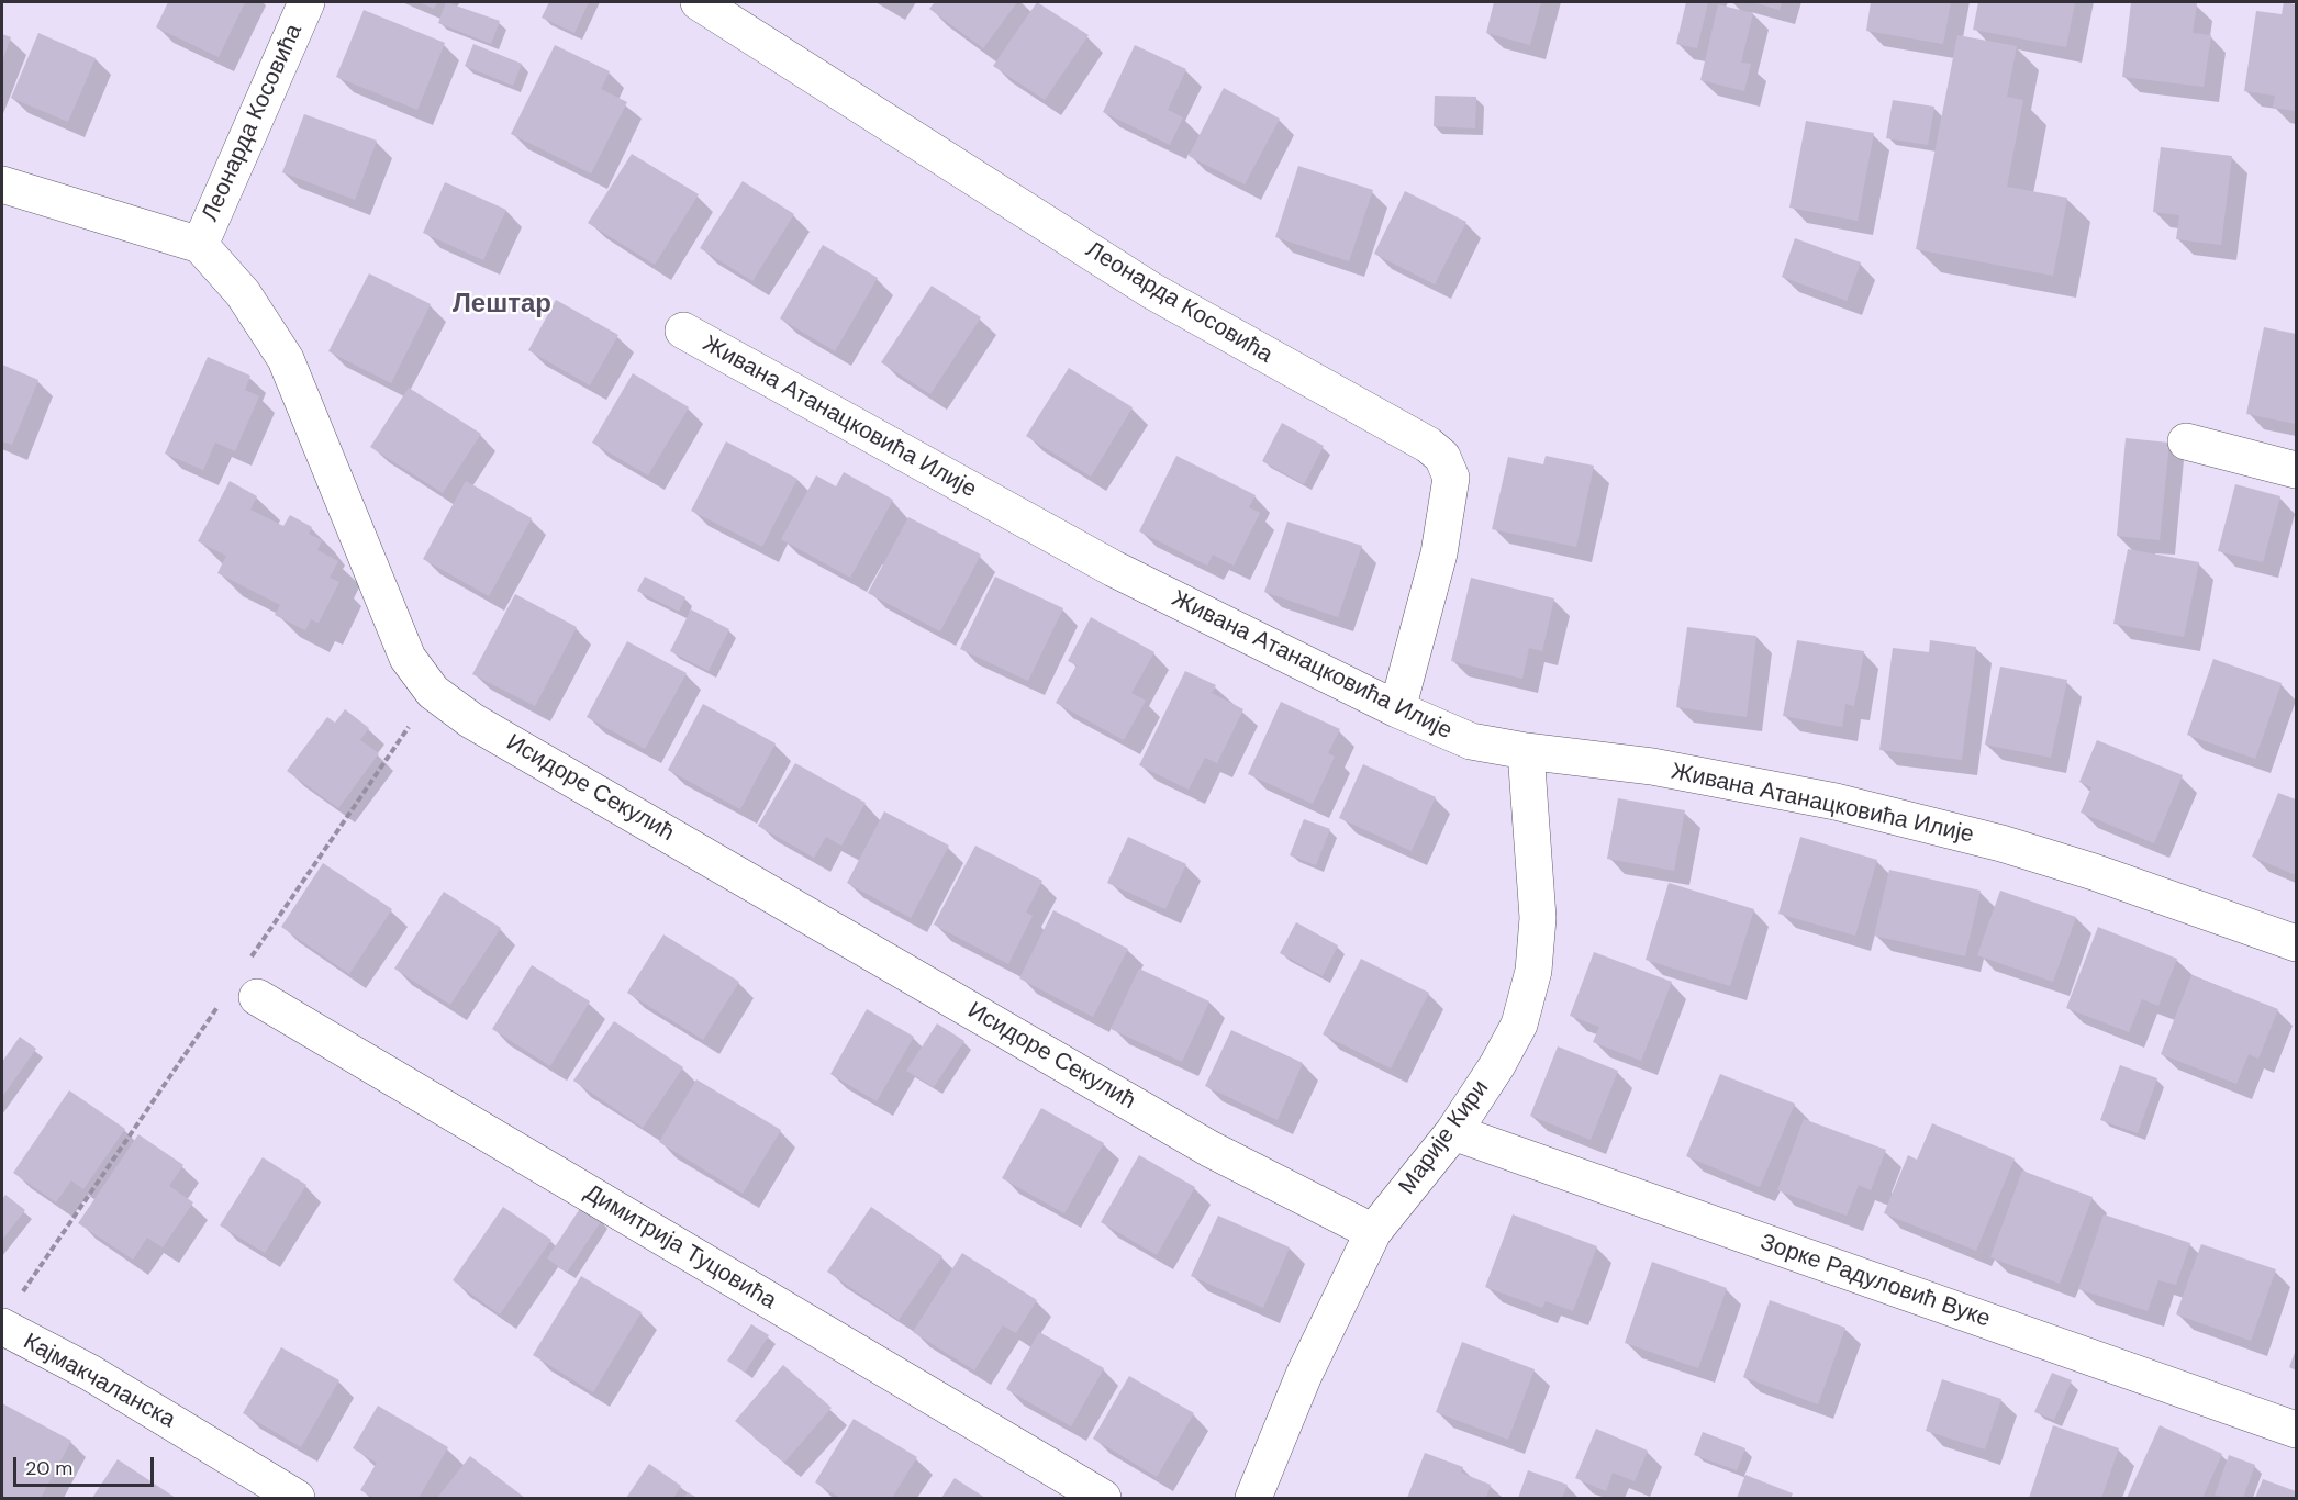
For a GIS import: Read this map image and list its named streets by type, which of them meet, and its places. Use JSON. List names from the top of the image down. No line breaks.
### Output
{"streets":{"street":["Леонарда Косовића","Живана Атанацковића Илије","Исидоре Секулић","Марије Кири","Димитрија Туцовића","Зорке Радуловић Вуке","Кајмакчаланска"]},"crossings":[["Леонарда Косовића","Живана Атанацковића Илије"],["Леонарда Косовића","Исидоре Секулић"],["Живана Атанацковића Илије","Марије Кири"],["Исидоре Секулић","Марије Кири"],["Марије Кири","Зорке Радуловић Вуке"]],"districts":["Лештар"],"scale_bar":"20 m"}
